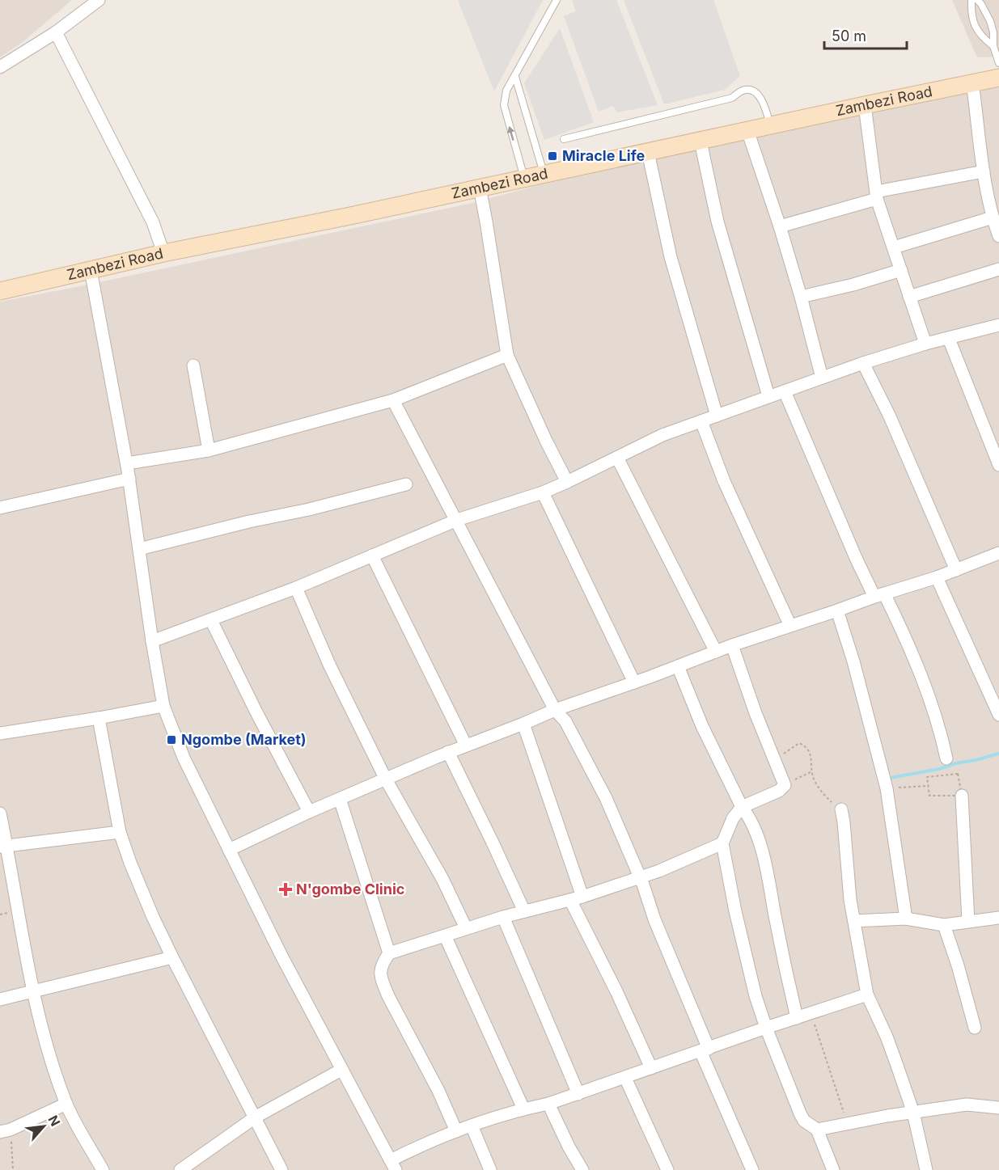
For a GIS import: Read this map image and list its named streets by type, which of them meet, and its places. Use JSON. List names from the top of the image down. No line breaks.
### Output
{"streets":{"main road":["Zambezi Road"]},"places":{"transit":["Miracle Life","Ngombe (Market)"],"health":["N'gombe Clinic"]},"scale_bar":"50 m","north":"top right"}
